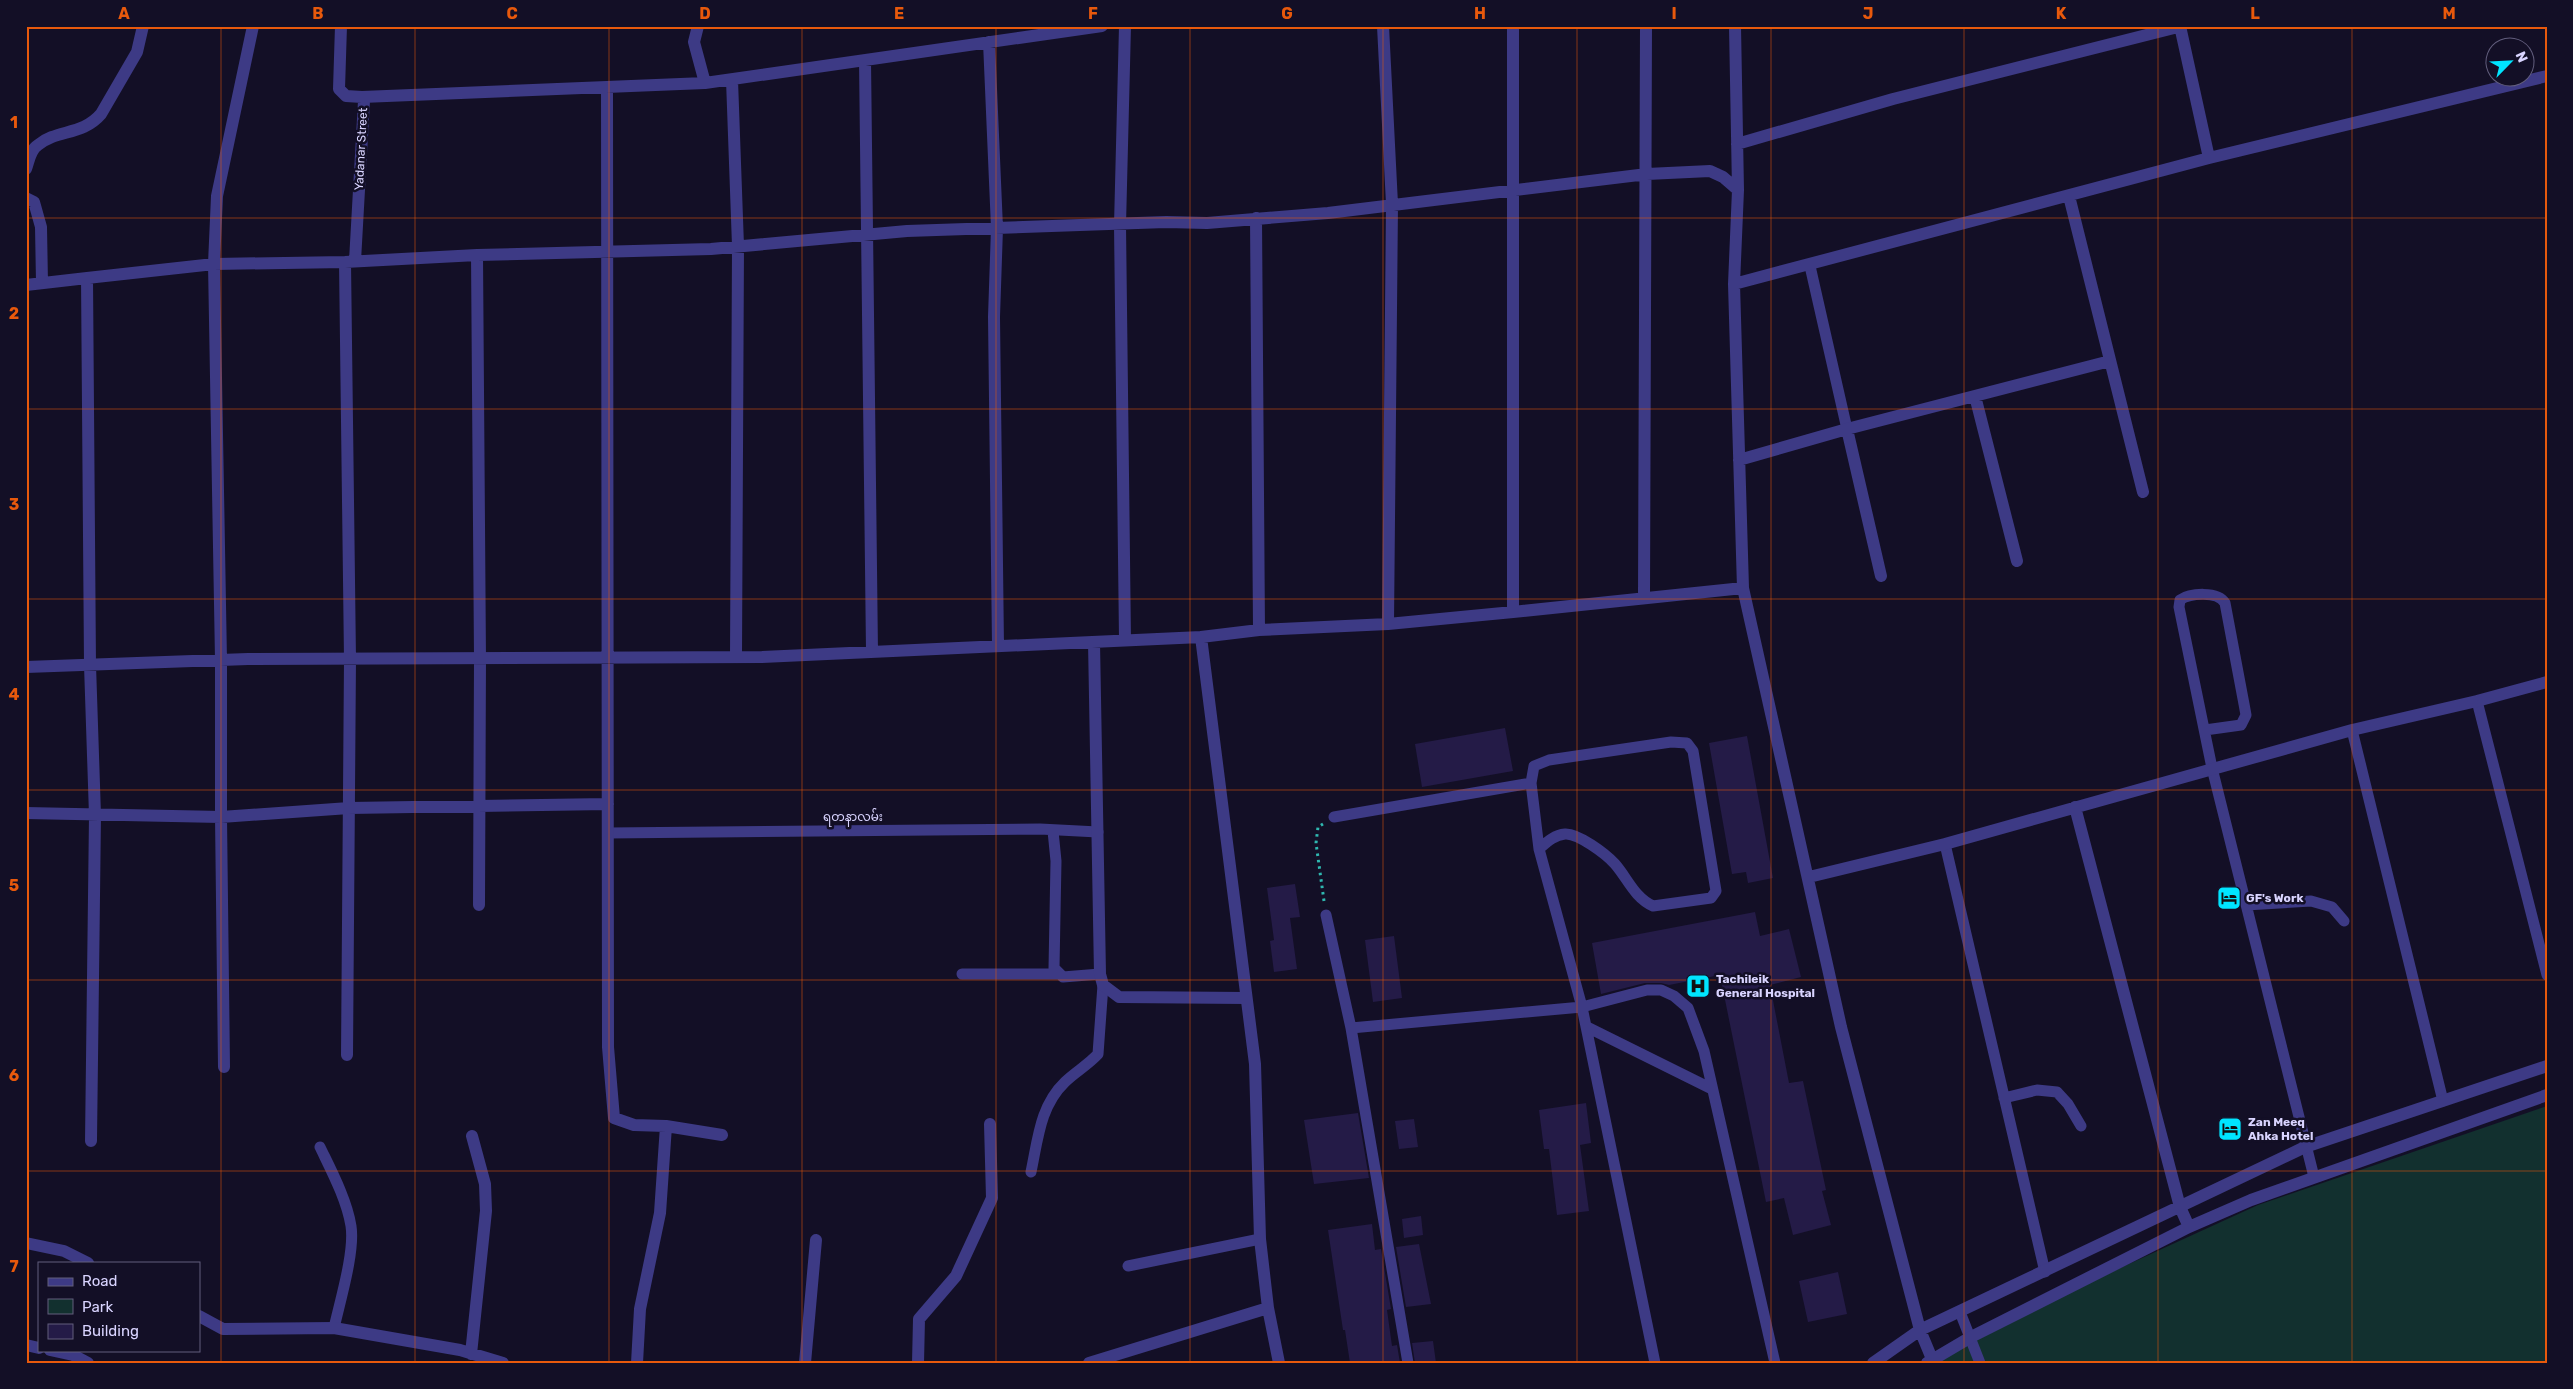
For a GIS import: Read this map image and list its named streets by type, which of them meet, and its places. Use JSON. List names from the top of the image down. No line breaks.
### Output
{"streets":{"street":["Yadanar Street"],"lane":["ရတနာလမ်း"]},"places":{"hotel":["GF's Work","Zan Meeq Ahka Hotel"],"hospital":["Tachileik General Hospital"]},"legend":["Road","Park","Building"],"north":"top right","grid":{"columns":["A","B","C","D","E","F","G","H","I","J","K","L","M"],"rows":["1","2","3","4","5","6","7"]}}
